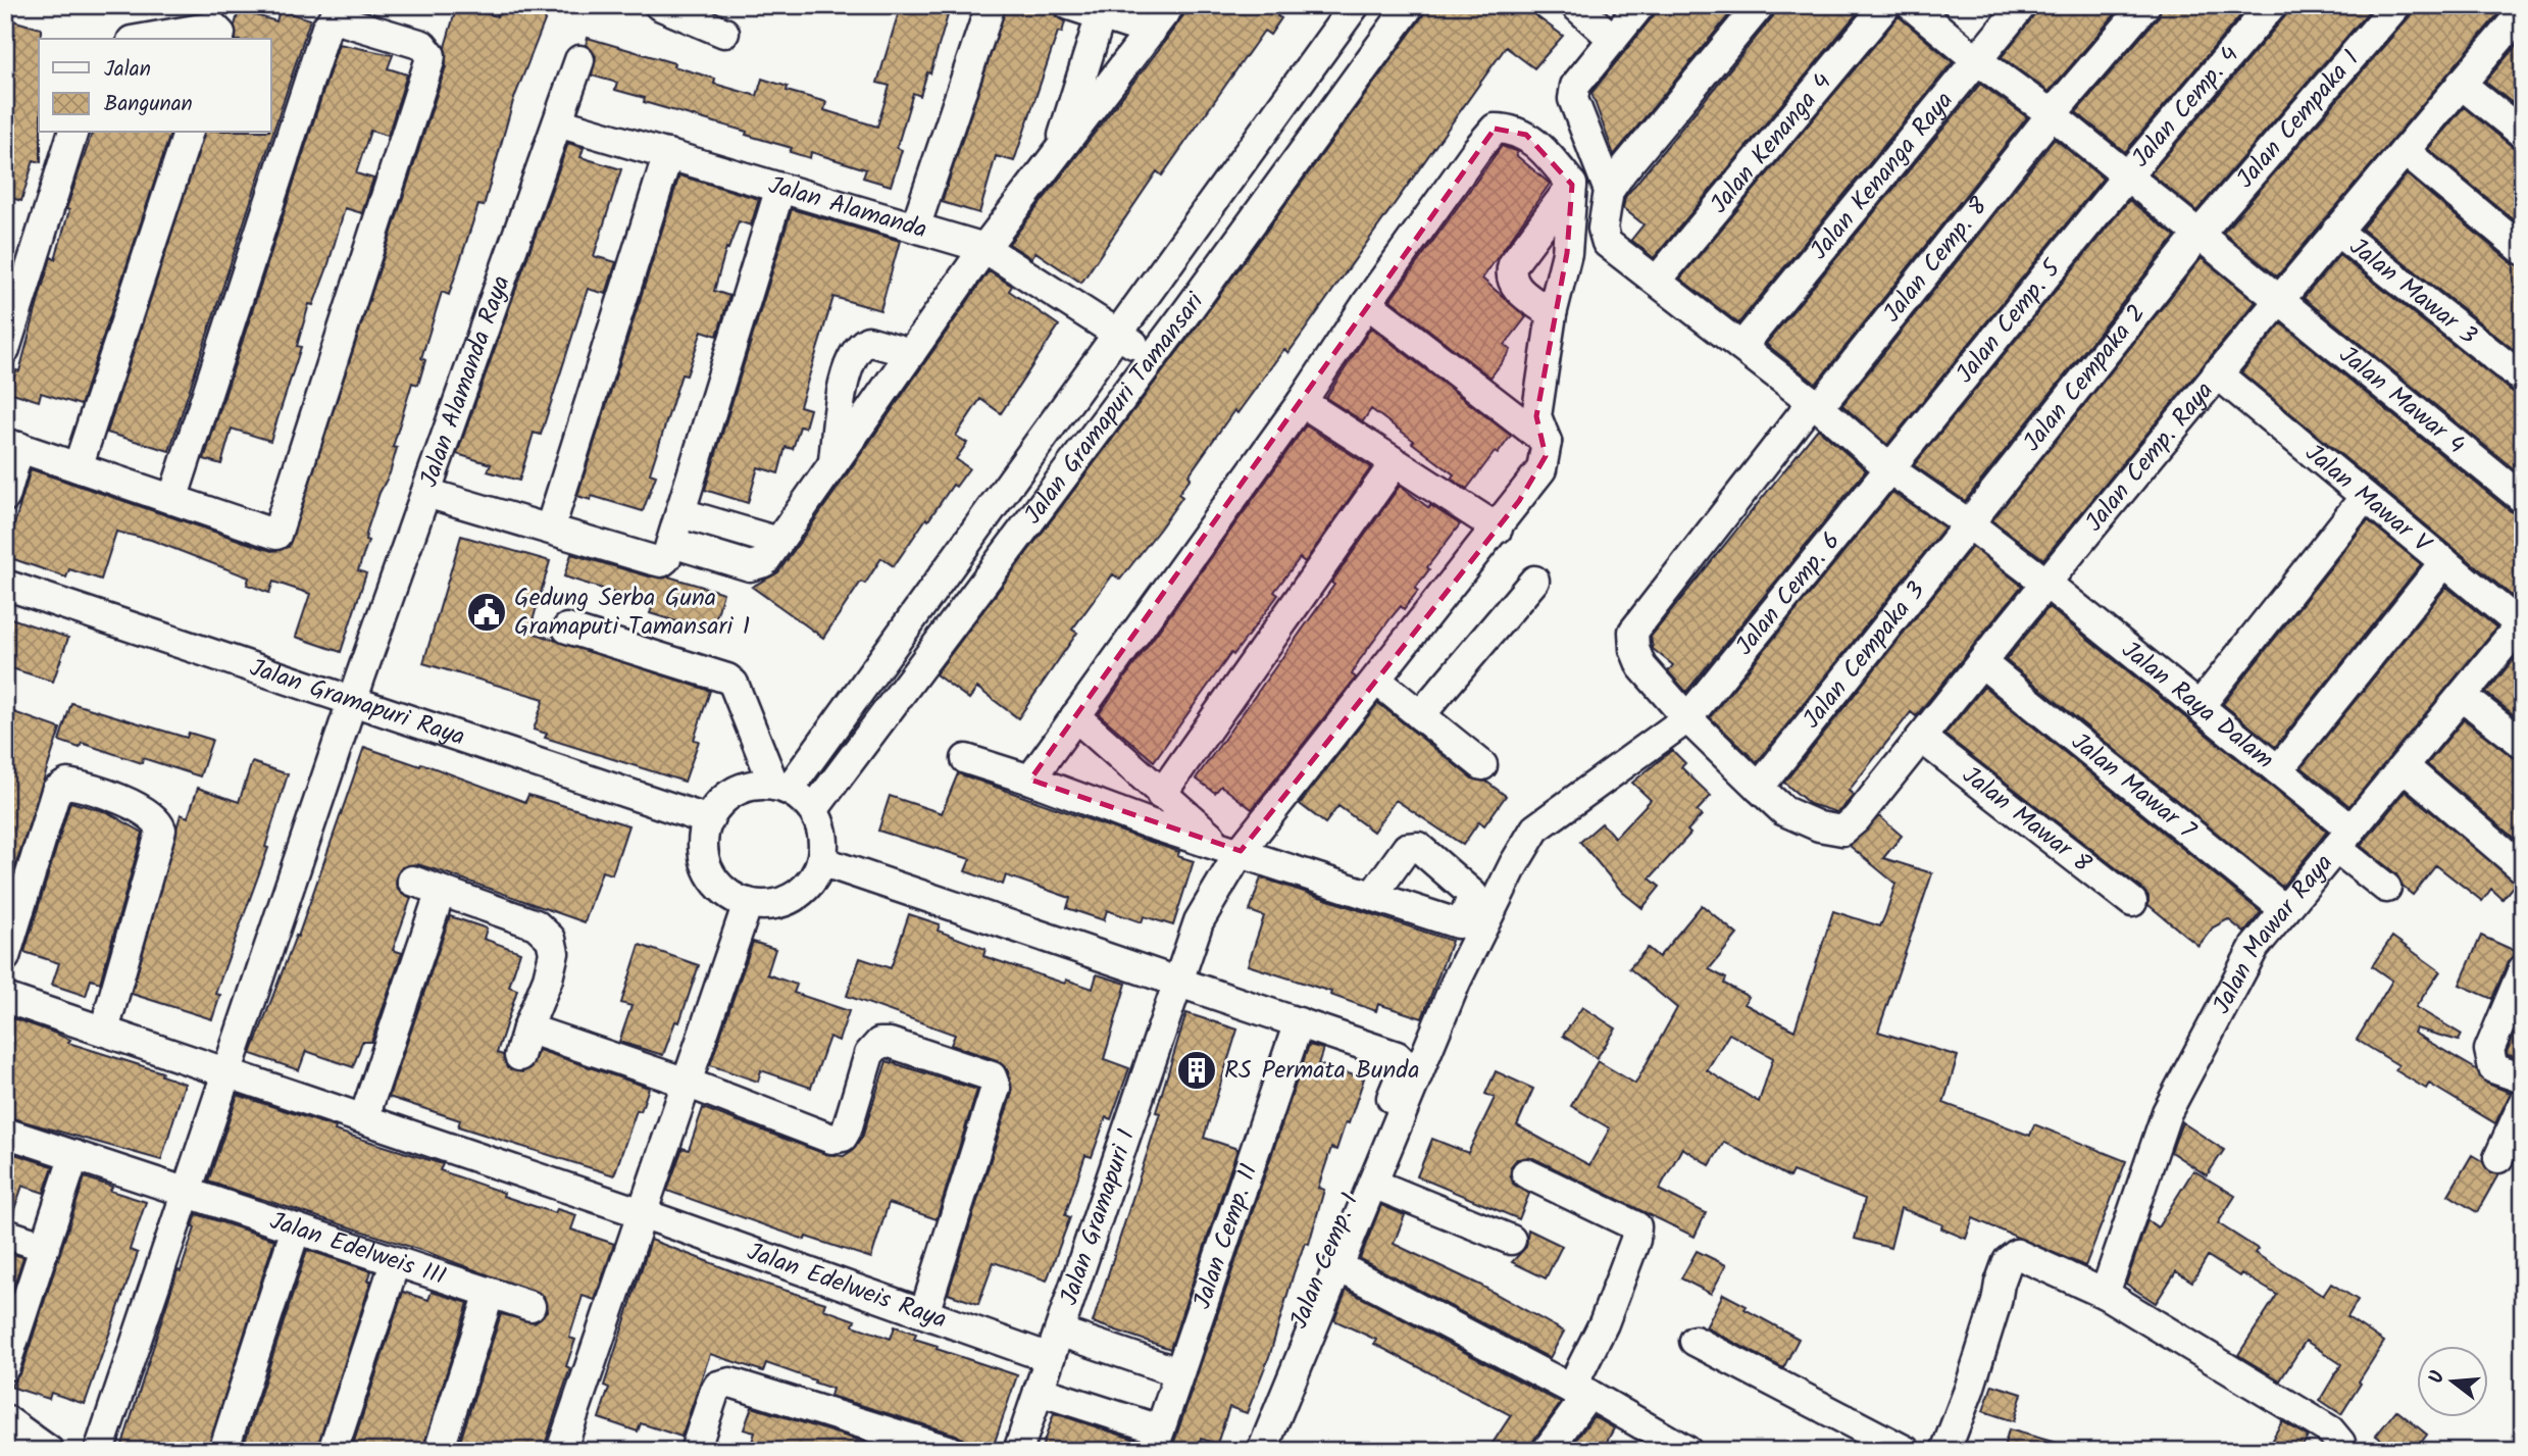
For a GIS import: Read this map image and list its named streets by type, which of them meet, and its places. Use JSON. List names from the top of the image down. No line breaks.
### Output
{"streets":{"street":["Jalan Cemp. 4","Jalan Cempaka 1","Jalan Kenanga 4","Jalan Kenanga Raya","Jalan Alamanda","Jalan Cemp. 8","Jalan Mawar 3","Jalan Cemp. 5","Jalan Cempaka 2","Jalan Alamanda Raya","Jalan Mawar 4","Jalan Gramapuri Tamansari","Jalan Cemp. Raya","Jalan Mawar V","Jalan Cemp. 6","Jalan Cempaka 3","Jalan Gramapuri Raya","Jalan Raya Dalam","Jalan Mawar 7","Jalan Mawar 8","Jalan Mawar Raya","Jalan Gramapuri I","Jalan Cemp. II","Jalan Edelweis III","Jalan Cemp. I","Jalan Edelweis Raya"]},"crossings":[["Jalan Cemp. 4","Jalan Cemp. 5"],["Jalan Cemp. 4","Jalan Mawar 4"],["Jalan Cempaka 1","Jalan Cempaka 2"],["Jalan Cempaka 1","Jalan Mawar 4"],["Jalan Kenanga 4","Jalan Raya Dalam"],["Jalan Kenanga Raya","Jalan Mawar 4"],["Jalan Kenanga Raya","Jalan Raya Dalam"],["Jalan Alamanda","Jalan Alamanda Raya"],["Jalan Alamanda","Jalan Gramapuri Tamansari"],["Jalan Cemp. 8","Jalan Mawar 4"],["Jalan Cemp. 8","Jalan Cemp. 6"],["Jalan Cemp. 8","Jalan Raya Dalam"],["Jalan Mawar 3","Jalan Cemp. Raya"],["Jalan Cemp. 5","Jalan Mawar 4"],["Jalan Cemp. 5","Jalan Cemp. 6"],["Jalan Cemp. 5","Jalan Raya Dalam"],["Jalan Cempaka 2","Jalan Mawar 4"],["Jalan Cempaka 2","Jalan Cempaka 3"],["Jalan Cempaka 2","Jalan Raya Dalam"],["Jalan Alamanda Raya","Jalan Gramapuri Raya"],["Jalan Alamanda Raya","Jalan Edelweis III"],["Jalan Alamanda Raya","Jalan Edelweis Raya"],["Jalan Mawar 4","Jalan Cemp. Raya"],["Jalan Gramapuri Tamansari","Jalan Gramapuri Raya"],["Jalan Cemp. Raya","Jalan Mawar V"],["Jalan Cemp. Raya","Jalan Cempaka 3"],["Jalan Cemp. Raya","Jalan Raya Dalam"],["Jalan Cemp. Raya","Jalan Mawar 7"],["Jalan Cemp. Raya","Jalan Mawar 8"],["Jalan Mawar V","Jalan Mawar Raya"],["Jalan Cemp. 6","Jalan Raya Dalam"],["Jalan Cempaka 3","Jalan Raya Dalam"],["Jalan Raya Dalam","Jalan Mawar Raya"],["Jalan Mawar 7","Jalan Mawar Raya"],["Jalan Gramapuri I","Jalan Edelweis Raya"],["Jalan Cemp. II","Jalan Cemp. I"],["Jalan Cemp. II","Jalan Edelweis Raya"]],"places":{"public building":["Gedung Serba Guna Gramaputi Tamansari 1"],"building":["RS Permata Bunda"]},"legend":["Jalan","Bangunan"],"north":"left"}
